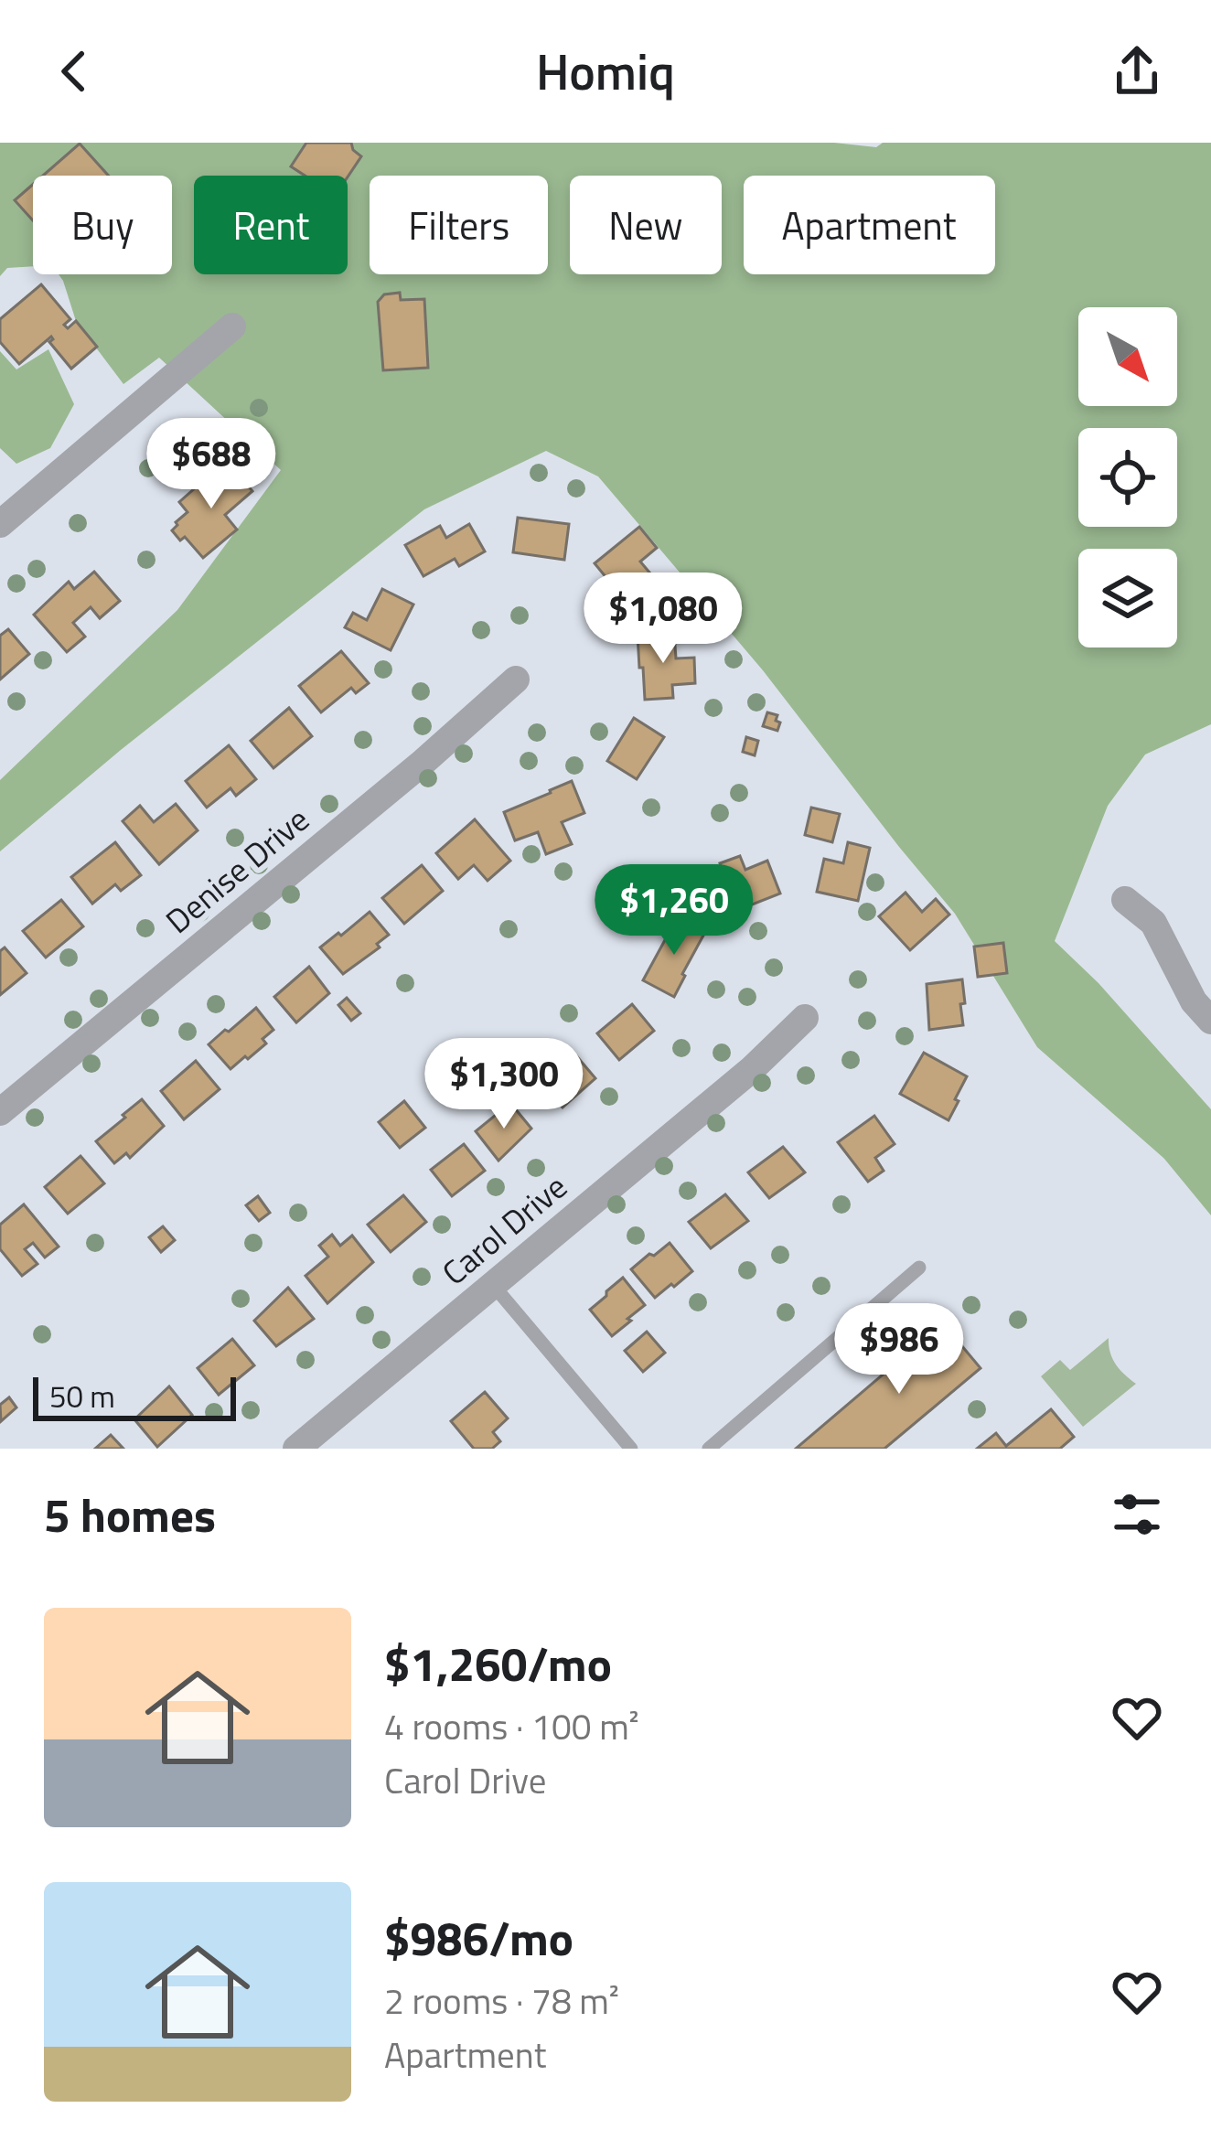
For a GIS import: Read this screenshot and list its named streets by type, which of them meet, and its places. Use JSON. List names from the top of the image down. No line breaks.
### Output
{"streets":{"street":["Denise Drive","Carol Drive"]},"scale_bar":"50 m","north":"bottom right","page":{"header":"Homiq","chip":["Buy","Rent","Filters","New","Apartment"],"price":["$688","$1,080","$1,260","$1,300","$986"],"scale":"50 m","heading":"5 homes","list":[{"name":"$1,260/mo","note":"4 rooms · 100 m² · Carol Drive"},{"name":"$986/mo","note":"2 rooms · 78 m² · Apartment"}]}}
